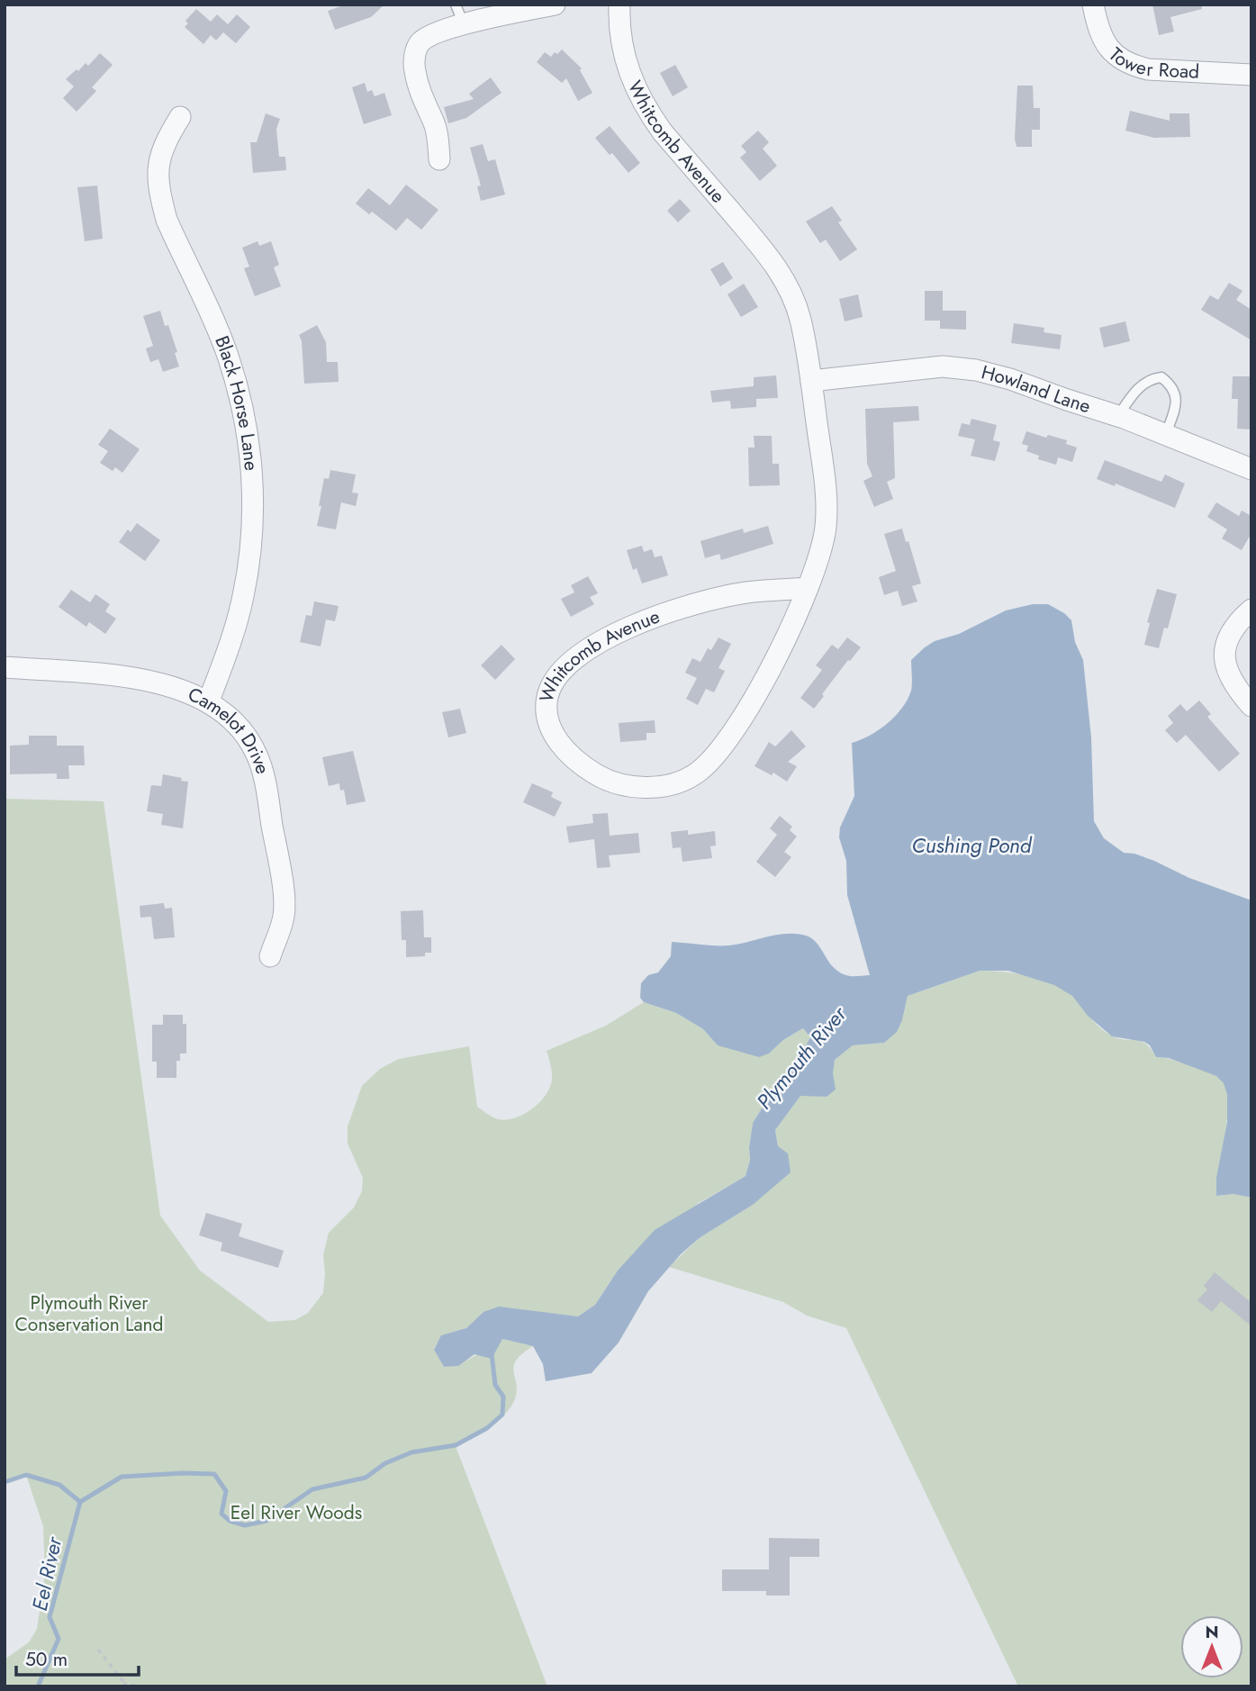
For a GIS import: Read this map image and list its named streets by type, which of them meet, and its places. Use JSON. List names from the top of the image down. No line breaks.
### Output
{"streets":{"street":["Tower Road","Whitcomb Avenue","Howland Lane","Black Horse Lane","Camelot Drive"]},"crossings":[["Whitcomb Avenue","Howland Lane"],["Black Horse Lane","Camelot Drive"]],"water":["Cushing Pond","Plymouth River","Eel River"],"parks":["Plymouth River Conservation Land","Eel River Woods"],"scale_bar":"50 m","north":"top"}
